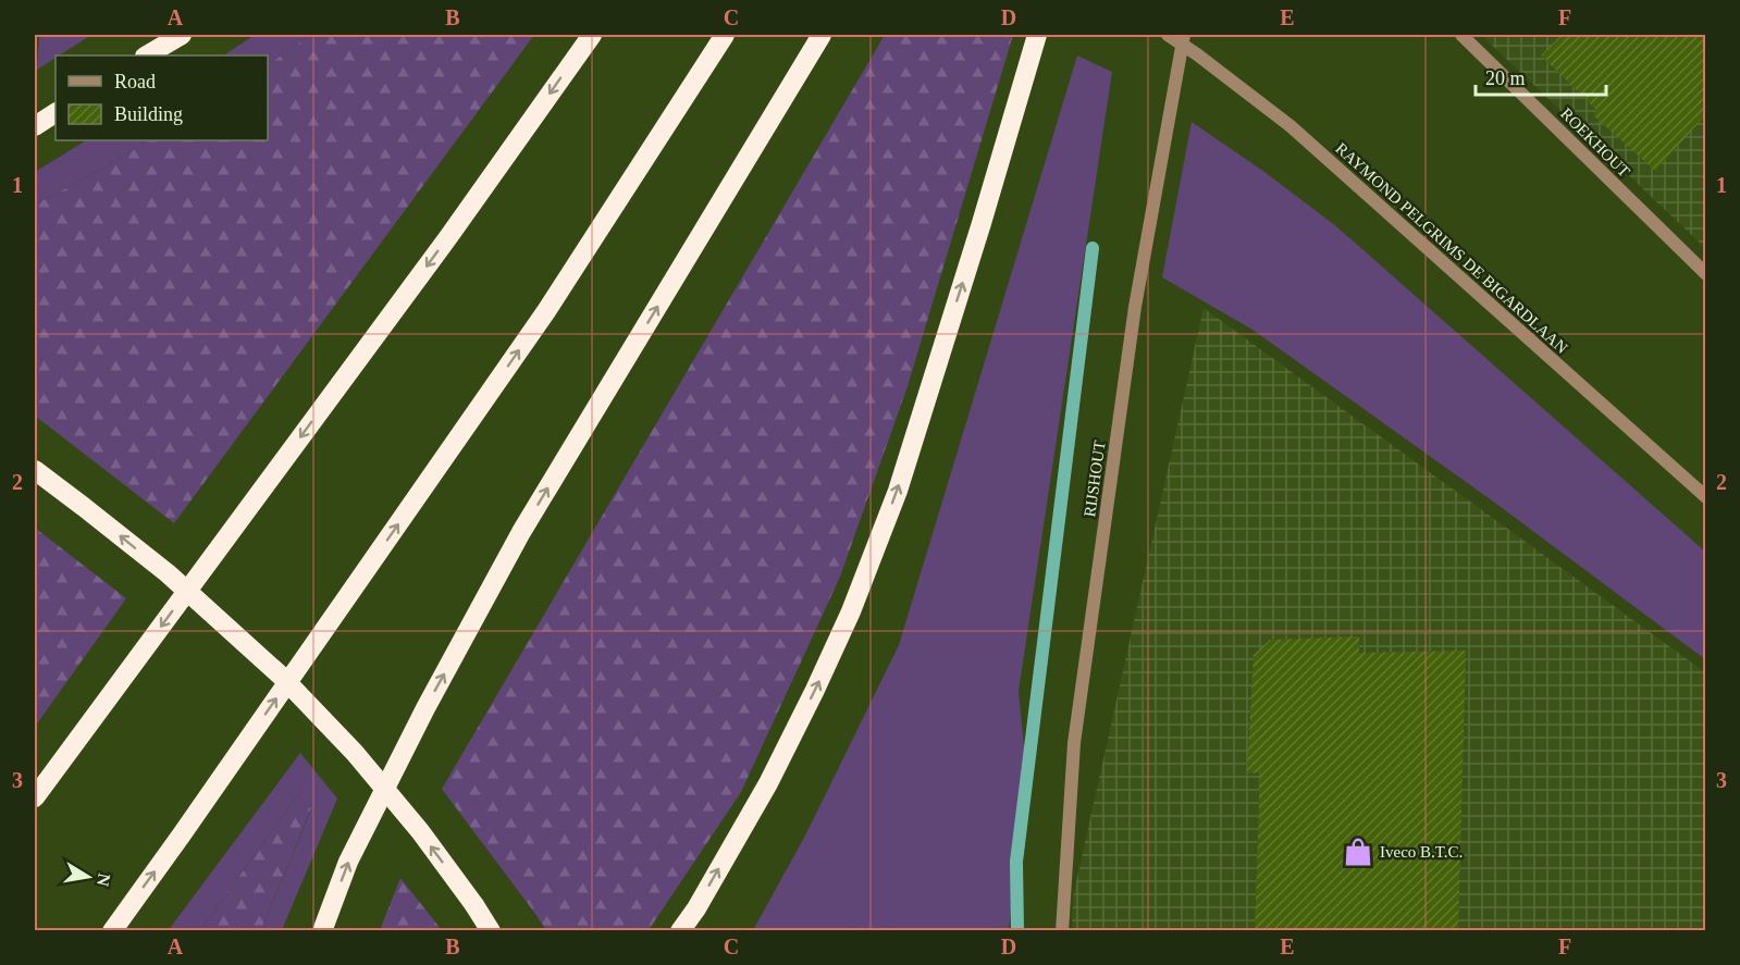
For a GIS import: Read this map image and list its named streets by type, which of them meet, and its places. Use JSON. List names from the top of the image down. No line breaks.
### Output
{"streets":{"street":["ROEKHOUT","RAYMOND PELGRIMS DE BIGARDLAAN","RIJSHOUT"]},"places":{"shop":["Iveco B.T.C."]},"legend":["Road","Building"],"scale_bar":"20 m","north":"right","grid":{"columns":["A","B","C","D","E","F"],"rows":["1","2","3"]}}
